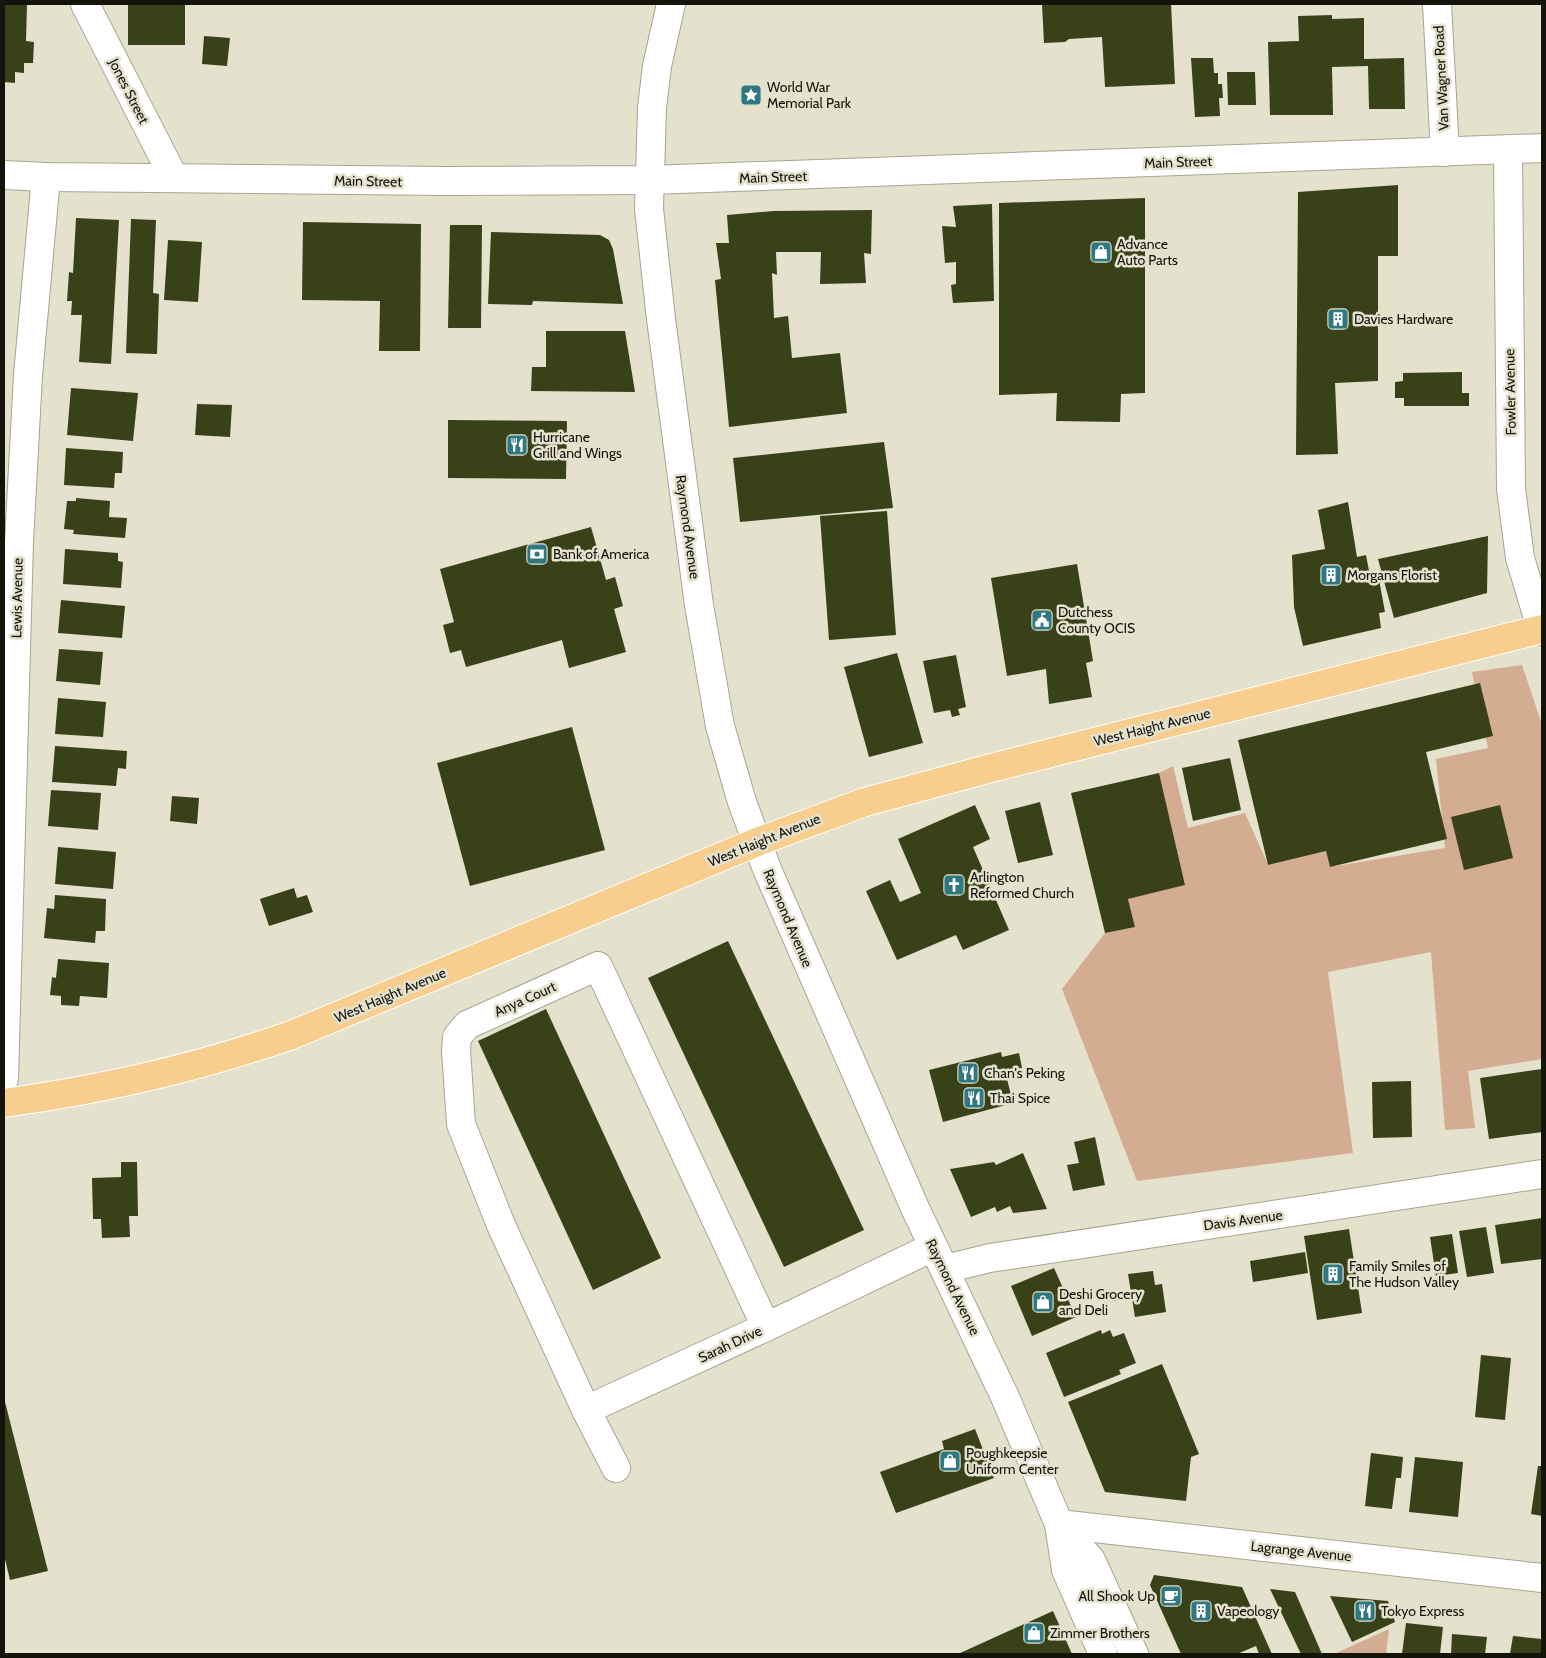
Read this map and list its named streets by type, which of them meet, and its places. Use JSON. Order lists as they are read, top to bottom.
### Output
{
  "streets": {
    "highway": ["West Haight Avenue"],
    "street": [
      "Van Wagner Road",
      "Jones Street",
      "Main Street",
      "Fowler Avenue",
      "Raymond Avenue",
      "Lewis Avenue",
      "Anya Court",
      "Davis Avenue",
      "Sarah Drive",
      "Lagrange Avenue"
    ]
  },
  "crossings": [
    ["Van Wagner Road", "Main Street"],
    ["Jones Street", "Main Street"],
    ["Main Street", "Fowler Avenue"],
    ["Main Street", "Raymond Avenue"],
    ["Main Street", "Lewis Avenue"],
    ["Fowler Avenue", "West Haight Avenue"],
    ["Raymond Avenue", "West Haight Avenue"],
    ["Raymond Avenue", "Davis Avenue"],
    ["Raymond Avenue", "Sarah Drive"],
    ["Raymond Avenue", "Lagrange Avenue"],
    ["Anya Court", "Sarah Drive"],
    ["Davis Avenue", "Sarah Drive"]
  ],
  "places": {
    "place": ["World War Memorial Park"],
    "shop": [
      "Advance Auto Parts",
      "Deshi Grocery and Deli",
      "Poughkeepsie Uniform Center",
      "Zimmer Brothers"
    ],
    "building": [
      "Davies Hardware",
      "Morgans Florist",
      "Family Smiles of The Hudson Valley",
      "Vapeology"
    ],
    "restaurant": [
      "Hurricane Grill and Wings",
      "Chan's Peking",
      "Thai Spice",
      "Tokyo Express"
    ],
    "bank": ["Bank of America"],
    "public building": ["Dutchess County OCIS"],
    "church": ["Arlington Reformed Church"],
    "cafe": ["All Shook Up"]
  }
}
